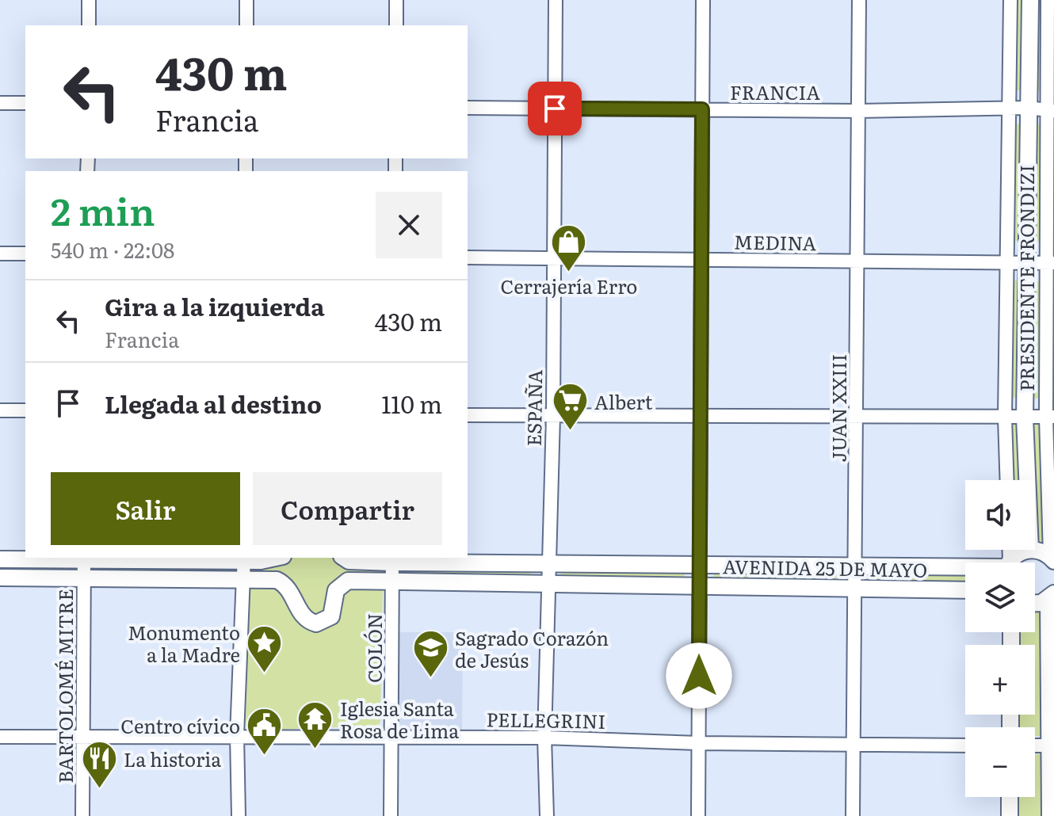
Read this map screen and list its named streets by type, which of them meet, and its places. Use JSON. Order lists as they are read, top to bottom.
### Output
{
  "streets": {
    "main road": ["PRESIDENTE FRONDIZI", "AVENIDA 25 DE MAYO"],
    "street": [
      "FRANCIA",
      "MEDINA",
      "ESPAÑA",
      "JUAN XXIII",
      "COLÓN",
      "BARTOLOMÉ MITRE",
      "PELLEGRINI"
    ]
  },
  "crossings": [
    ["FRANCIA", "PRESIDENTE FRONDIZI"],
    ["FRANCIA", "ESPAÑA"],
    ["FRANCIA", "JUAN XXIII"],
    ["MEDINA", "PRESIDENTE FRONDIZI"],
    ["MEDINA", "ESPAÑA"],
    ["MEDINA", "JUAN XXIII"],
    ["ESPAÑA", "AVENIDA 25 DE MAYO"],
    ["ESPAÑA", "PELLEGRINI"],
    ["JUAN XXIII", "AVENIDA 25 DE MAYO"],
    ["JUAN XXIII", "PELLEGRINI"],
    ["AVENIDA 25 DE MAYO", "COLÓN"],
    ["AVENIDA 25 DE MAYO", "BARTOLOMÉ MITRE"],
    ["COLÓN", "PELLEGRINI"],
    ["BARTOLOMÉ MITRE", "PELLEGRINI"]
  ],
  "places": {
    "shop": ["Cerrajería Erro"],
    "supermarket": ["Albert"],
    "place": ["Monumento a la Madre"],
    "school or university": ["Sagrado Corazón de Jesús"],
    "temple": ["Iglesia Santa Rosa de Lima"],
    "public building": ["Centro cívico"],
    "restaurant": ["La historia"]
  },
  "page": {
    "turn": ["430 m", "Francia"],
    "heading": ["2 min", "540 m · 22:08"],
    "list": [
      {
        "name": "Gira a la izquierda",
        "note": "Francia",
        "value": "430 m"
      },
      {
        "name": "Llegada al destino",
        "value": "110 m"
      }
    ],
    "buttons": ["Salir", "Compartir"],
    "map_buttons": ["+", "−"]
  }
}
